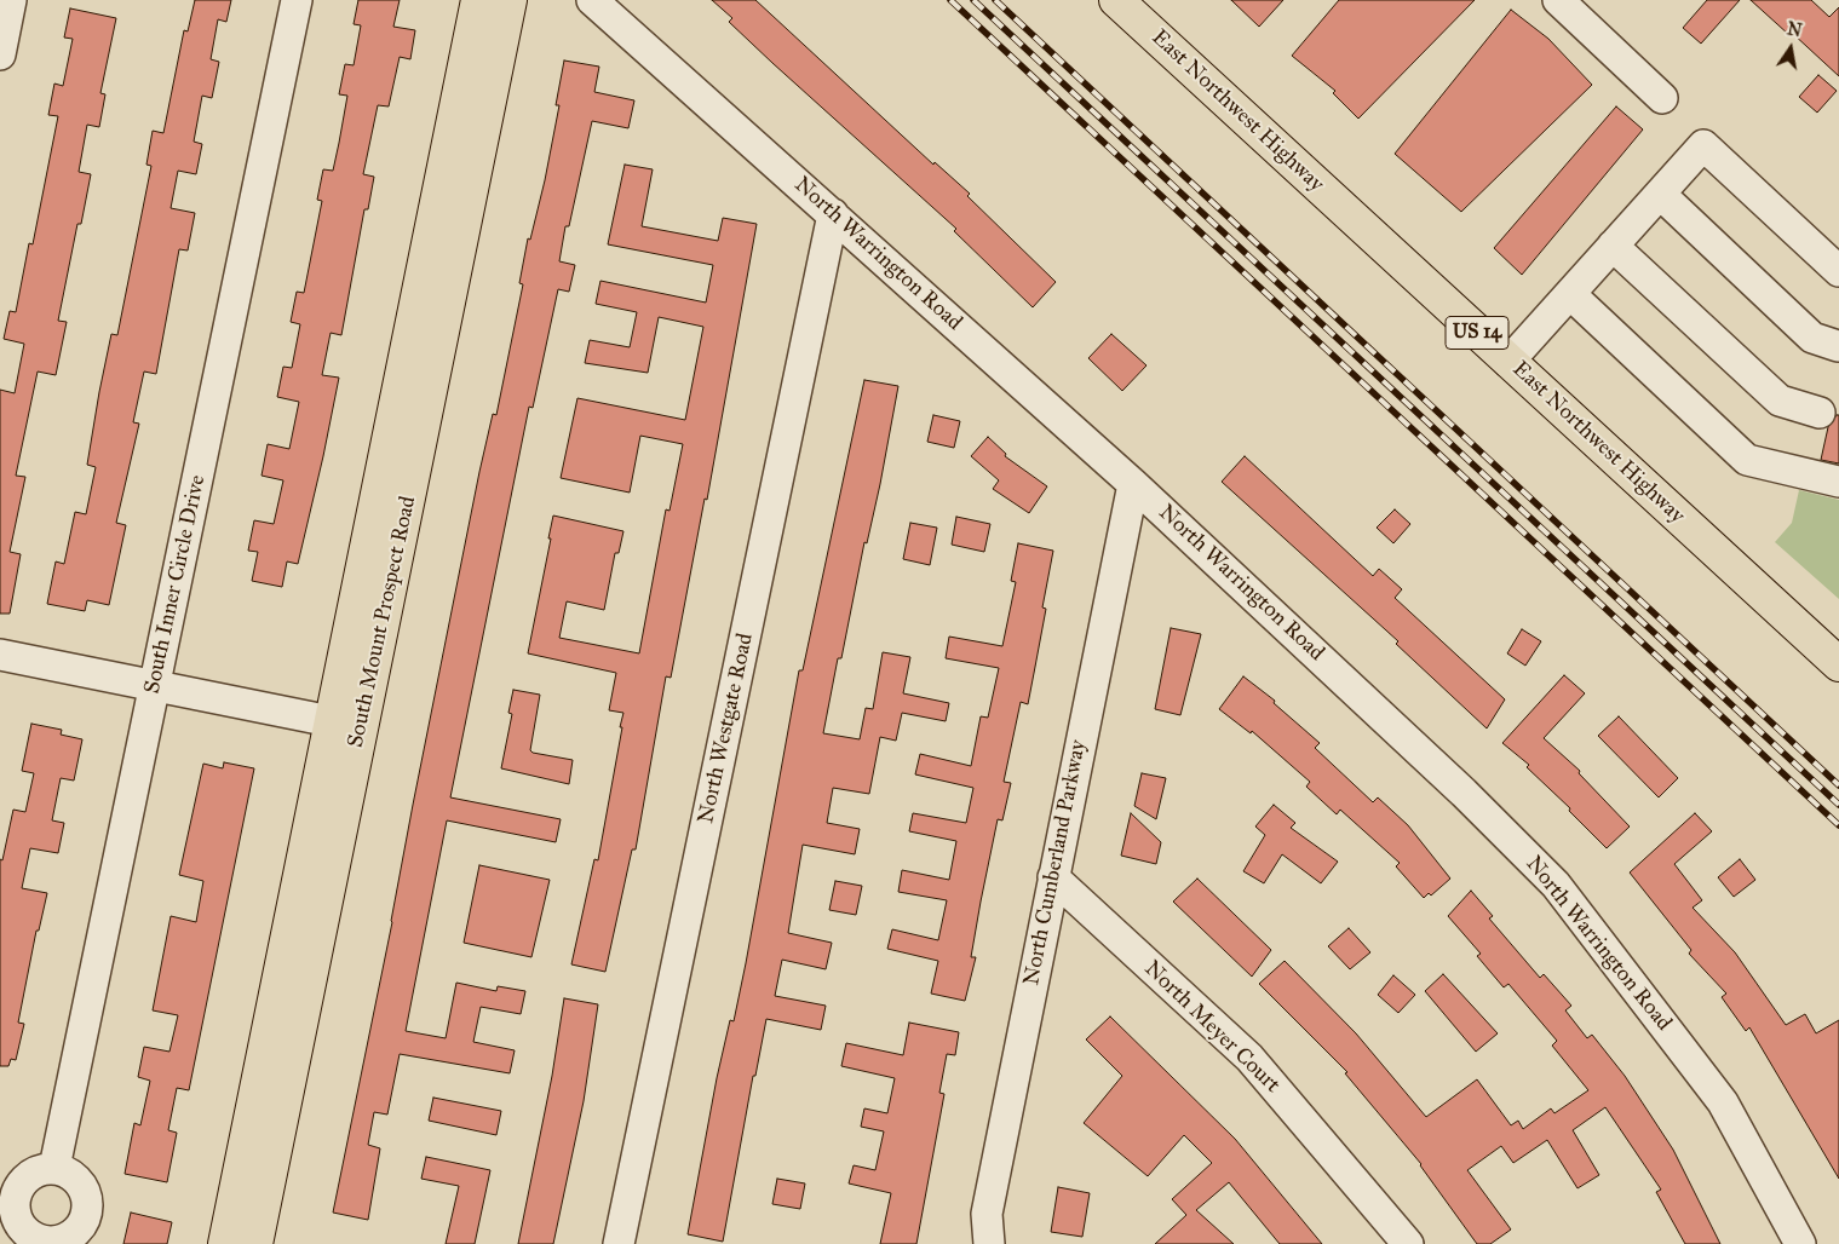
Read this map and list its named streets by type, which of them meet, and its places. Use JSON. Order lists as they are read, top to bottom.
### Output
{
  "streets": {
    "main road": ["East Northwest Highway", "US 14", "South Mount Prospect Road"],
    "street": [
      "North Warrington Road",
      "South Inner Circle Drive",
      "North Westgate Road",
      "North Cumberland Parkway",
      "North Meyer Court"
    ]
  },
  "crossings": [
    ["North Warrington Road", "North Westgate Road"],
    ["North Warrington Road", "North Cumberland Parkway"],
    ["North Cumberland Parkway", "North Meyer Court"]
  ],
  "north": "top"
}
